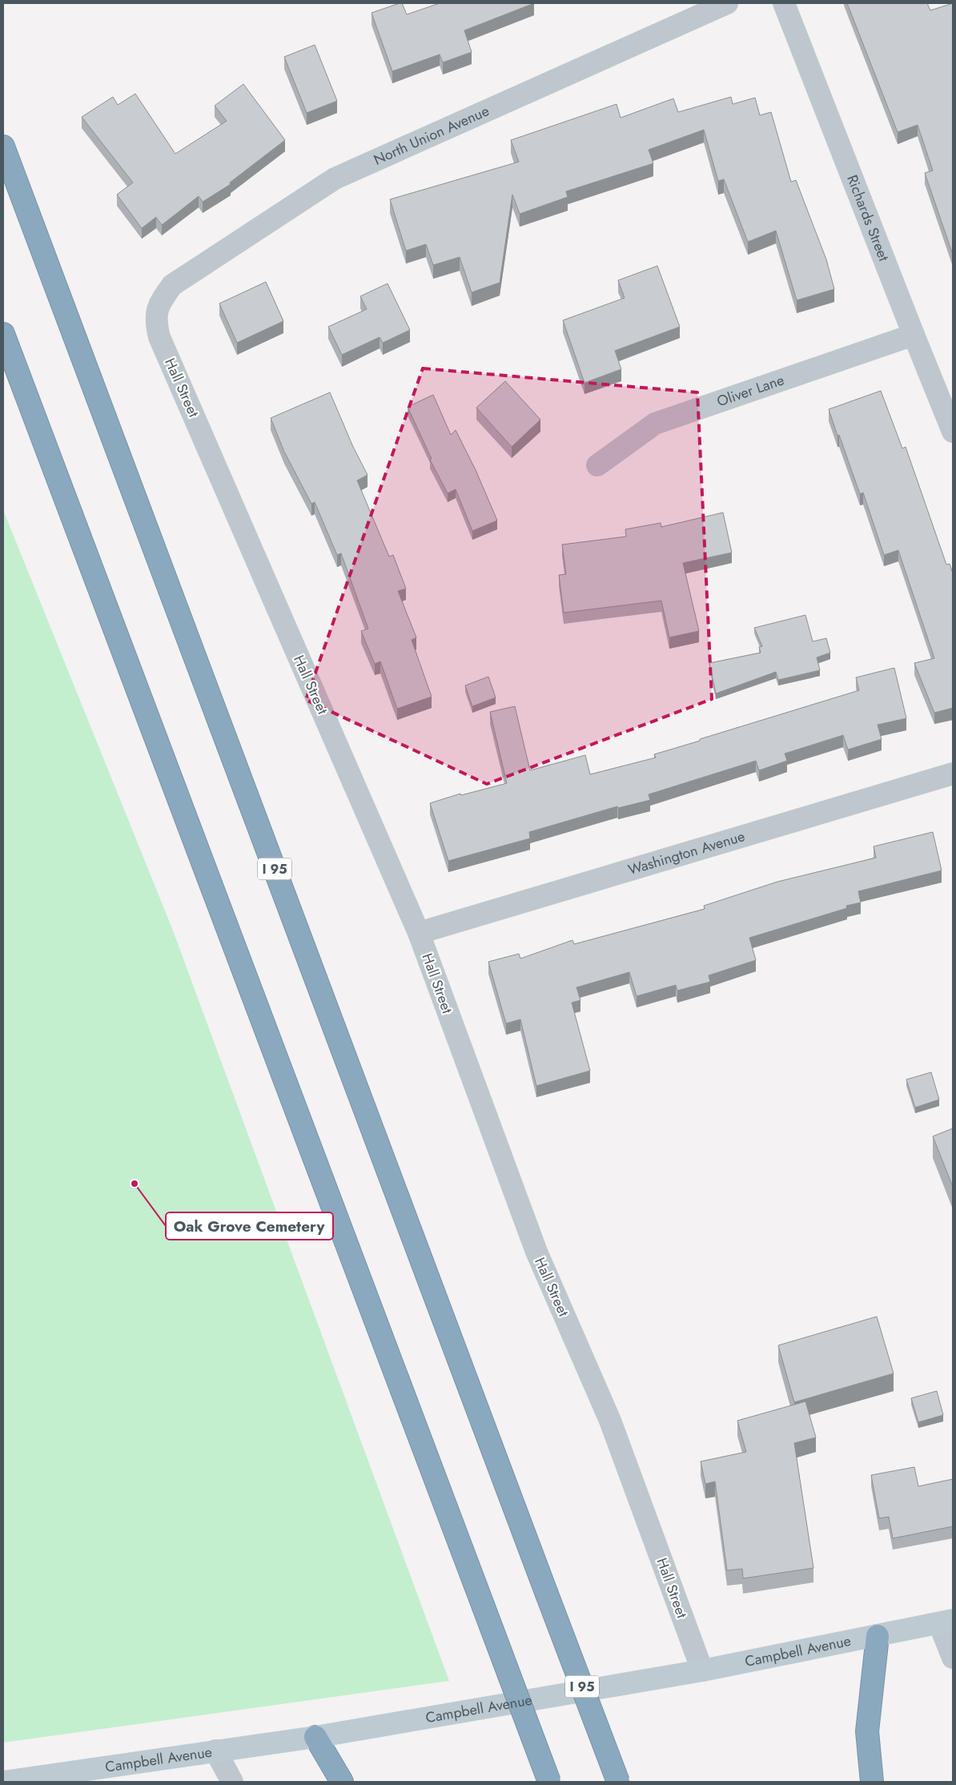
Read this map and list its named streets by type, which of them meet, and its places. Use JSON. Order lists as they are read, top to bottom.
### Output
{
  "streets": {
    "highway": ["I 95"],
    "main road": ["Campbell Avenue"],
    "street": [
      "North Union Avenue",
      "Richards Street",
      "Hall Street",
      "Oliver Lane",
      "Washington Avenue"
    ]
  },
  "crossings": [
    ["North Union Avenue", "Hall Street"],
    ["Richards Street", "Oliver Lane"],
    ["Hall Street", "Washington Avenue"],
    ["Hall Street", "Campbell Avenue"]
  ],
  "places": ["Oak Grove Cemetery"]
}
